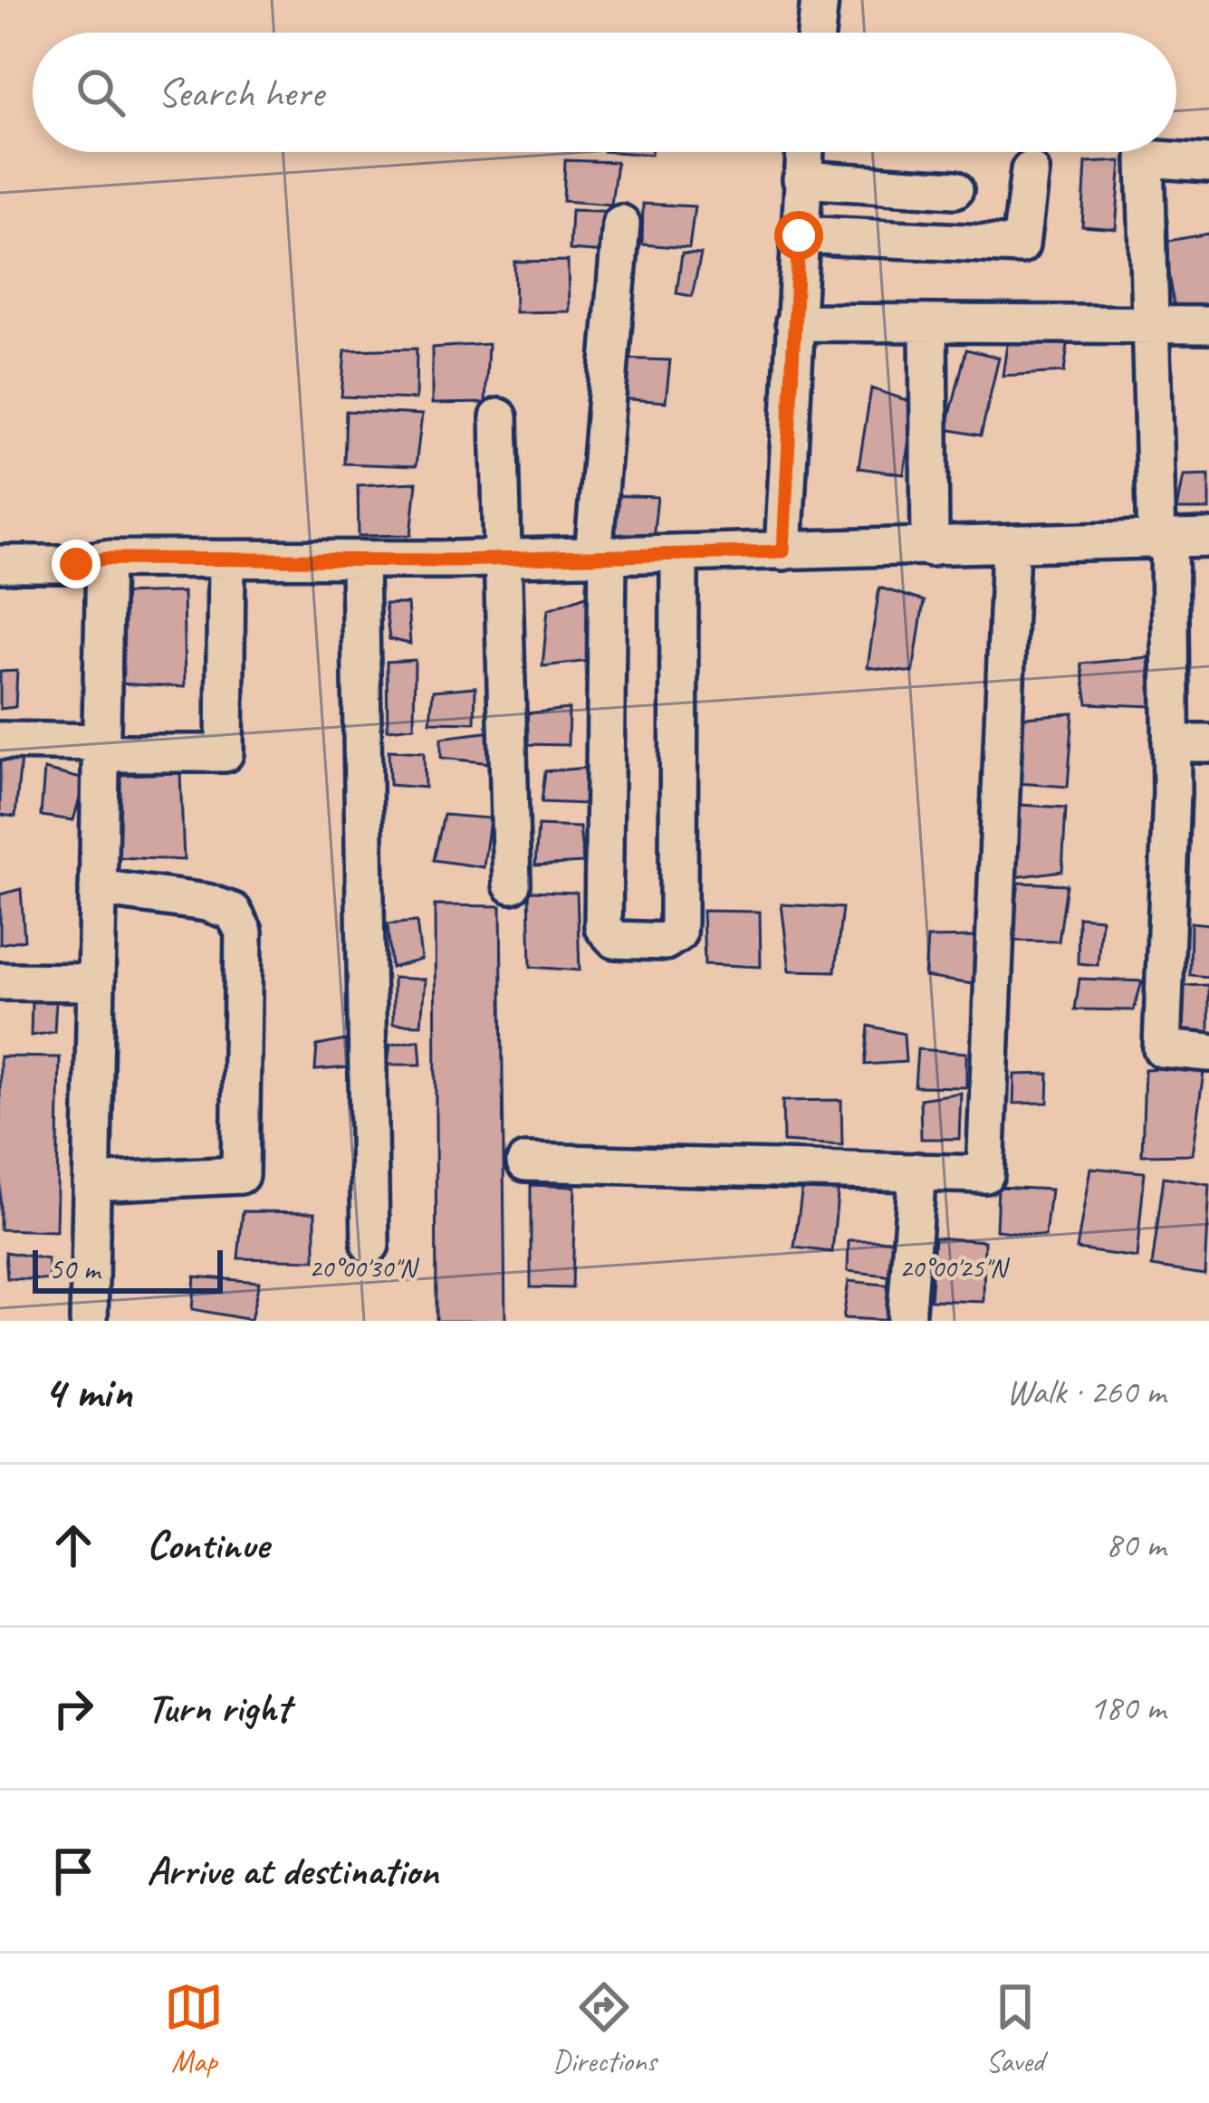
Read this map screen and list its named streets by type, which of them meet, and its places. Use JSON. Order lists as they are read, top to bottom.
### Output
{
  "scale_bar": "50 m",
  "page": {
    "search": "Search here",
    "scale": "50 m",
    "heading": ["4 min", "Walk · 260 m"],
    "list": [
      ["Continue", "80 m"],
      ["Turn right", "180 m"],
      "Arrive at destination"
    ],
    "nav": ["Map", "Directions", "Saved"]
  },
  "coordinates": ["20°00'30\"N", "20°00'25\"N"]
}
